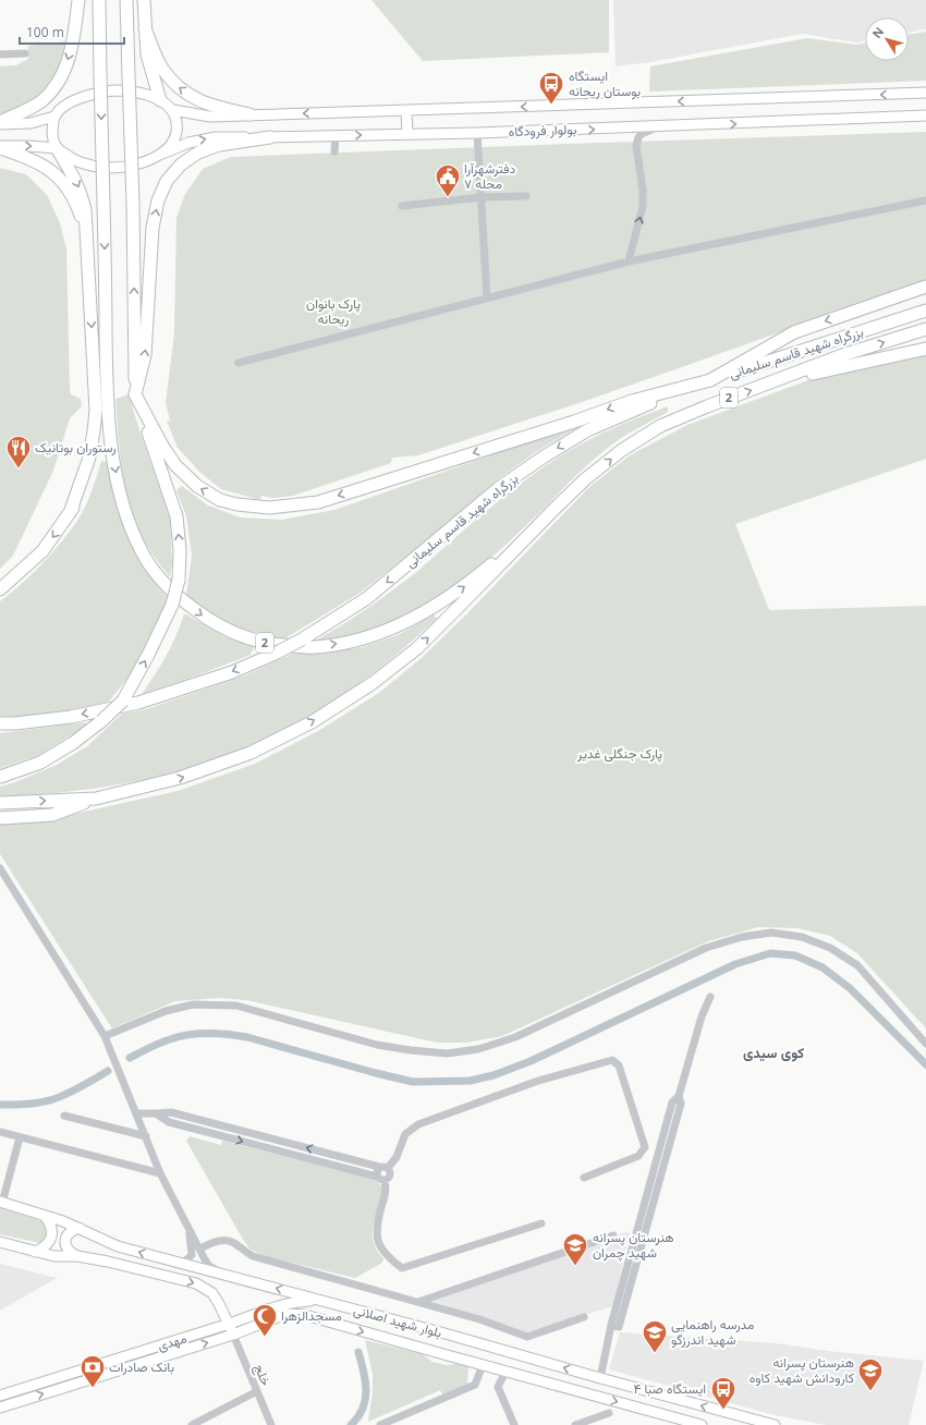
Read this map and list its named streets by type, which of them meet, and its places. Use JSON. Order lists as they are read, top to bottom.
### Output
{
  "streets": {
    "highway": ["بزرگراه شهید قاسم سلیمانی", "2"],
    "main road": ["بولوار فرودگاه", "بلوار شهید اصلانی", "مهدی"],
    "street": ["خلج"]
  },
  "crossings": [
    ["بزرگراه شهید قاسم سلیمانی", "2"],
    ["بلوار شهید اصلانی", "مهدی"],
    ["مهدی", "خلج"]
  ],
  "districts": ["کوی سیدی"],
  "parks": ["پارک بانوان ریحانه", "پارک جنگلی غدیر"],
  "places": {
    "bus stop": ["ایستگاه بوستان ریحانه", "ایستگاه صبا ۴"],
    "public building": ["دفترشهرآرا محله ۷"],
    "restaurant": ["رستوران بوتانیک"],
    "school or university": ["هنرستان پسرانه شهید چمران", "مدرسه راهنمایی شهید اندرزگو", "هنرستان پسرانه کارودانش شهید کاوه"],
    "mosque": ["مسجدالزهرا"],
    "bank": ["بانک صادرات"]
  },
  "scale_bar": "100 m",
  "north": "top left"
}
